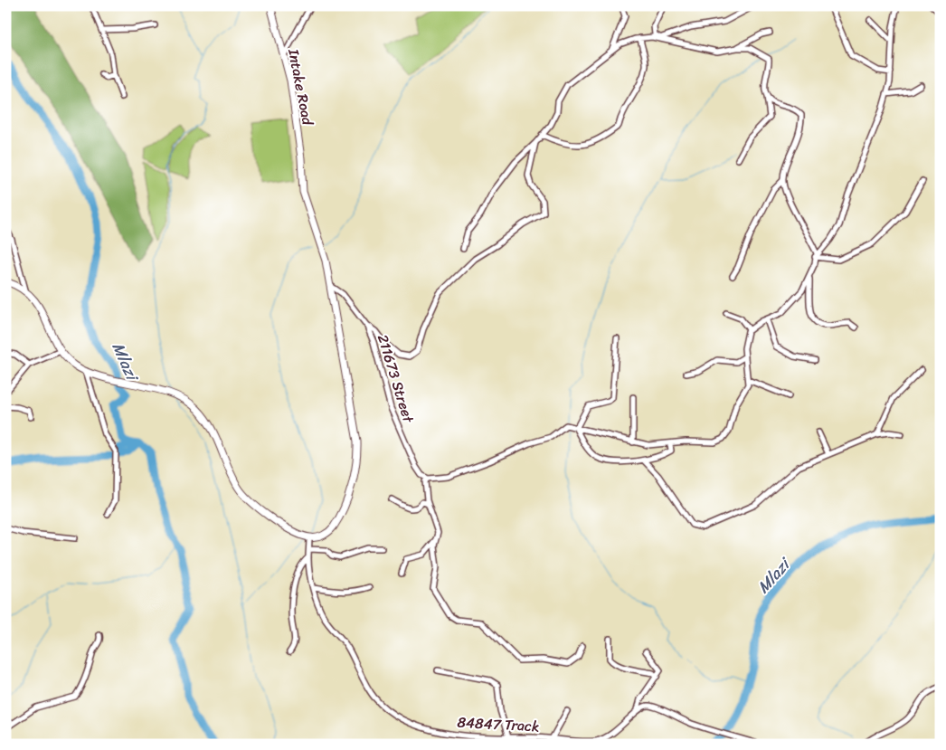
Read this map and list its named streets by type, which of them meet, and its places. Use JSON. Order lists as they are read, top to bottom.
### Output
{
  "streets": {
    "street": ["Intake Road", "211673 Street", "84847 Track"]
  },
  "crossings": [
    ["Intake Road", "84847 Track"]
  ],
  "water": ["Mlazi"]
}
